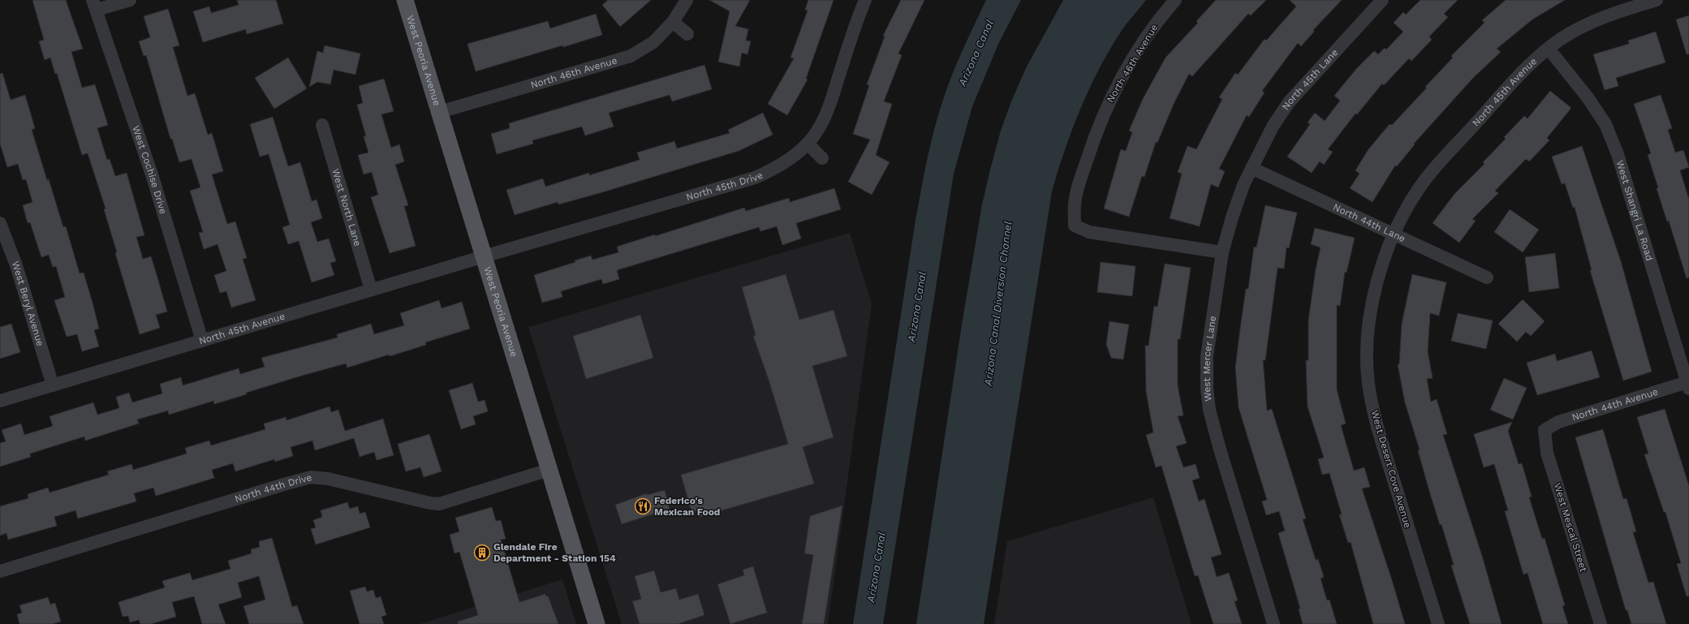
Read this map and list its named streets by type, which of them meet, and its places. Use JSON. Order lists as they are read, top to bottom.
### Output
{
  "streets": {
    "main road": ["West Peoria Avenue"],
    "street": [
      "North 46th Avenue",
      "North 45th Lane",
      "North 45th Avenue",
      "West Cochise Drive",
      "North 45th Drive",
      "West North Lane",
      "West Shangri La Road",
      "North 44th Lane",
      "West Beryl Avenue",
      "West Mercer Lane",
      "North 44th Avenue",
      "West Desert Cove Avenue",
      "North 44th Drive",
      "West Mescal Street"
    ]
  },
  "crossings": [
    ["West Peoria Avenue", "North 46th Avenue"],
    ["West Peoria Avenue", "North 45th Avenue"],
    ["West Peoria Avenue", "North 45th Drive"],
    ["West Peoria Avenue", "North 44th Drive"],
    ["North 46th Avenue", "West Mercer Lane"],
    ["North 45th Lane", "North 44th Lane"],
    ["North 45th Lane", "West Mercer Lane"],
    ["North 45th Avenue", "West Cochise Drive"],
    ["North 45th Avenue", "North 45th Drive"],
    ["North 45th Avenue", "West North Lane"],
    ["North 45th Avenue", "West Shangri La Road"],
    ["North 45th Avenue", "North 44th Lane"],
    ["North 45th Avenue", "West Beryl Avenue"],
    ["North 45th Avenue", "West Desert Cove Avenue"],
    ["West Shangri La Road", "North 44th Avenue"],
    ["North 44th Lane", "West Mercer Lane"],
    ["North 44th Lane", "West Desert Cove Avenue"],
    ["North 44th Avenue", "West Mescal Street"]
  ],
  "water": ["Arizona Canal", "Arizona Canal Diversion Channel"],
  "places": {
    "restaurant": ["Federico's Mexican Food"],
    "building": ["Glendale Fire Department - Station 154"]
  }
}
